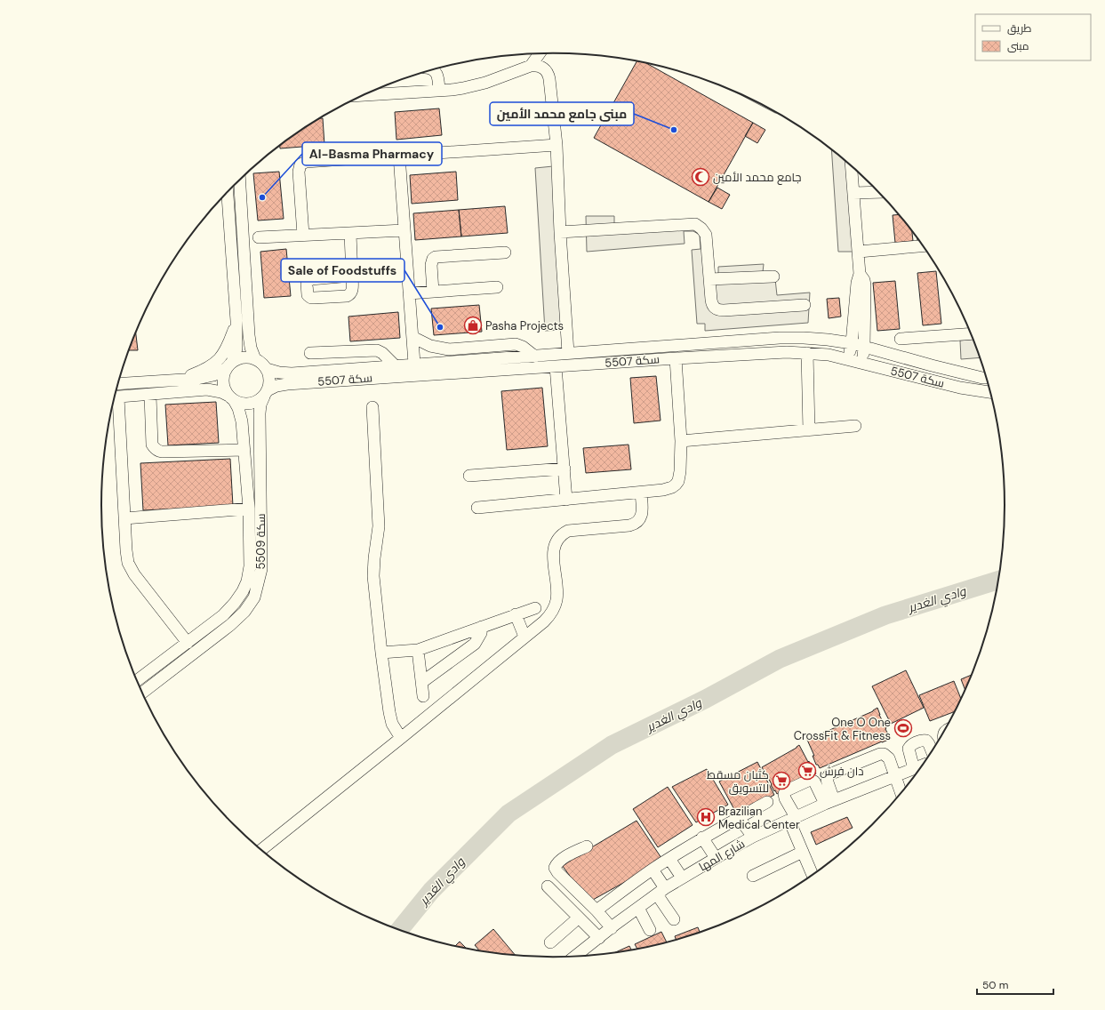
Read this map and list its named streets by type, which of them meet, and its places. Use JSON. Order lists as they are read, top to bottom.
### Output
{
  "streets": {
    "street": ["سكة 5507", "سكة 5509", "شارع المها"]
  },
  "crossings": [
    ["سكة 5507", "سكة 5509"]
  ],
  "water": ["وادي الغدير"],
  "places": {
    "other": ["مبنى جامع محمد الأمين", "Al-Basma Pharmacy", "Sale of Foodstuffs"],
    "mosque": ["جامع محمد الأمين"],
    "shop": ["Pasha Projects"],
    "sports": ["One O One CrossFit & Fitness"],
    "supermarket": ["دان فرش", "كثبان مسقط للتسويق"],
    "hospital": ["Brazilian Medical Center"]
  },
  "legend": ["طريق", "مبنى"],
  "scale_bar": "50 m"
}
